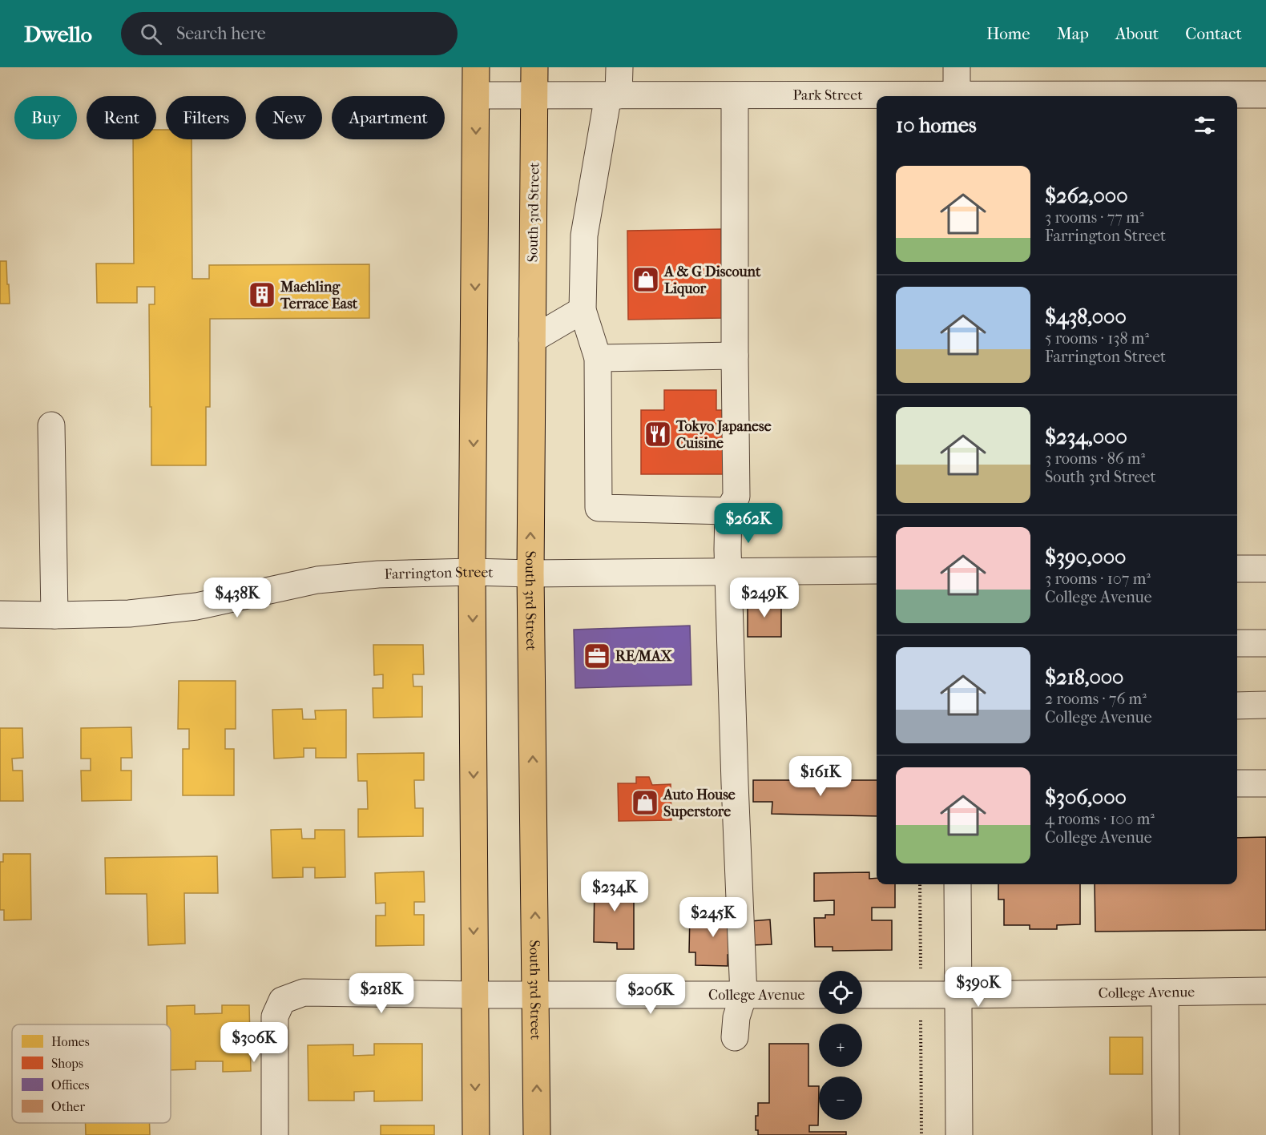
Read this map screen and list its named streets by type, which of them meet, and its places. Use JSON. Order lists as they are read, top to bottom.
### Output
{
  "streets": {
    "highway": ["South 3rd Street"],
    "street": ["Park Street", "Farrington Street", "College Avenue"]
  },
  "crossings": [
    ["Park Street", "South 3rd Street"],
    ["South 3rd Street", "Farrington Street"],
    ["South 3rd Street", "College Avenue"]
  ],
  "places": {
    "shop": ["A & G Discount Liquor", "Auto House Superstore"],
    "building": ["Maehling Terrace East"],
    "restaurant": ["Tokyo Japanese Cuisine"],
    "office": ["RE/MAX"]
  },
  "legend": [
    "Homes",
    "Shops",
    "Offices",
    "Other"
  ],
  "page": {
    "header": "Dwello",
    "search": "Search here",
    "nav": [
      "Home",
      "Map",
      "About",
      "Contact"
    ],
    "chip": [
      "Buy",
      "Rent",
      "Filters",
      "New",
      "Apartment"
    ],
    "heading": "10 homes",
    "list": [
      {
        "name": "$262,000",
        "note": "3 rooms · 77 m² · Farrington Street"
      },
      {
        "name": "$438,000",
        "note": "5 rooms · 138 m² · Farrington Street"
      },
      {
        "name": "$234,000",
        "note": "3 rooms · 86 m² · South 3rd Street"
      },
      {
        "name": "$390,000",
        "note": "3 rooms · 107 m² · College Avenue"
      },
      {
        "name": "$218,000",
        "note": "2 rooms · 76 m² · College Avenue"
      },
      {
        "name": "$306,000",
        "note": "4 rooms · 100 m² · College Avenue"
      }
    ],
    "price": [
      "$262K",
      "$438K",
      "$249K",
      "$161K",
      "$234K",
      "$245K",
      "$390K",
      "$218K",
      "$206K",
      "$306K"
    ],
    "map_buttons": ["+", "−"]
  }
}
